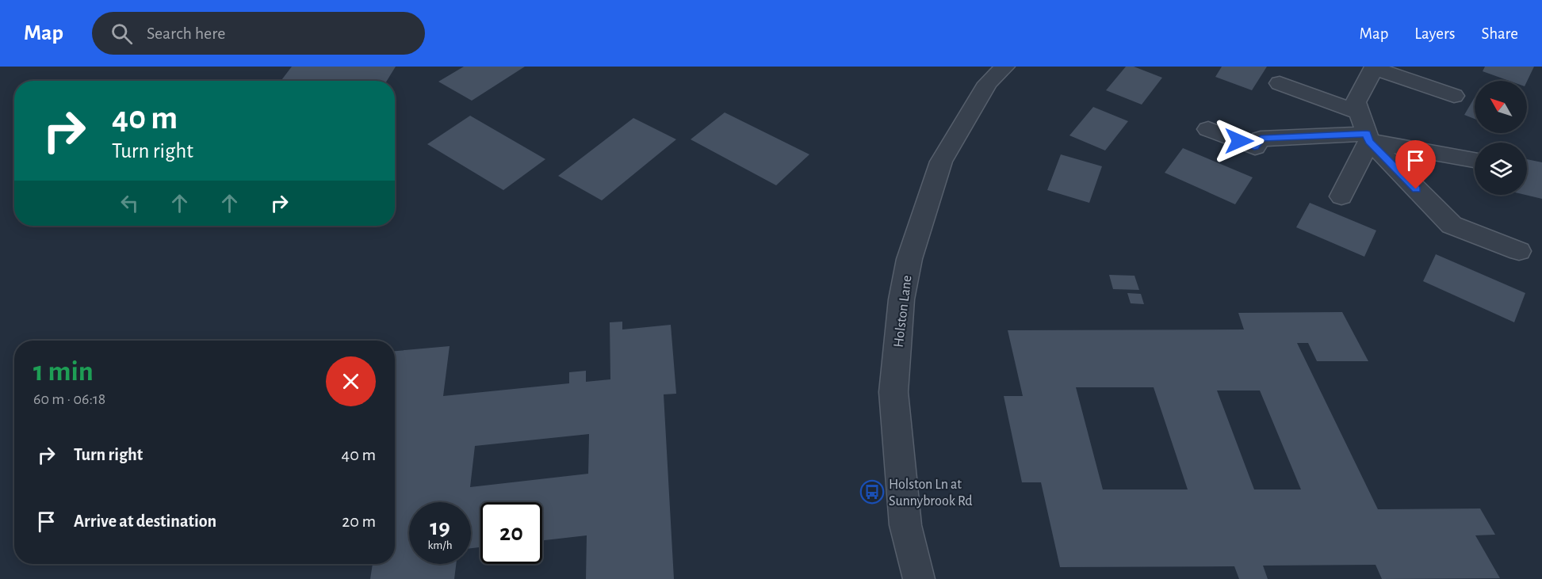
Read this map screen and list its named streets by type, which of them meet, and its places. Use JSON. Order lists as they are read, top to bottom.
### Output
{
  "streets": {
    "street": ["Holston Lane"]
  },
  "places": {
    "bus stop": ["Holston Ln at Sunnybrook Rd"]
  },
  "north": "top left",
  "page": {
    "header": "Map",
    "search": "Search here",
    "nav": ["Map", "Layers", "Share"],
    "turn": ["40 m", "Turn right"],
    "heading": ["1 min", "60 m · 06:18"],
    "list": [
      {
        "name": "Turn right",
        "value": "40 m"
      },
      {
        "name": "Arrive at destination",
        "value": "20 m"
      }
    ],
    "speed": "19 km/h",
    "limit": "20"
  }
}
